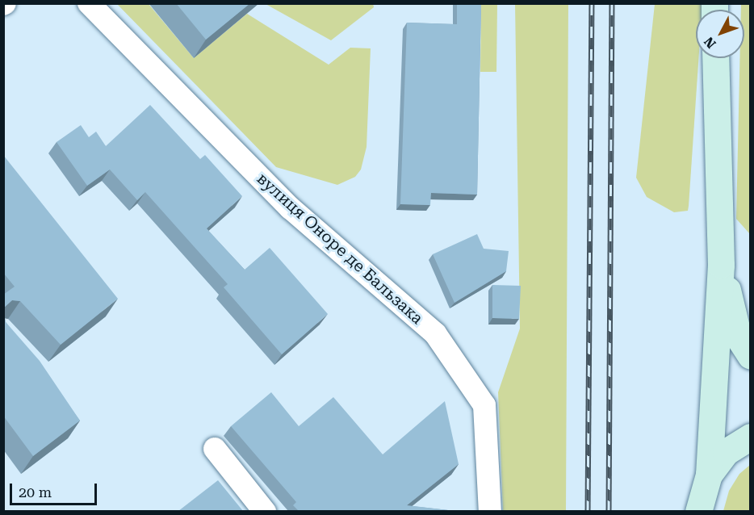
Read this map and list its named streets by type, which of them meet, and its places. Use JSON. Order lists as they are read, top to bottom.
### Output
{
  "streets": {
    "street": ["вулиця Оноре де Бальзака"]
  },
  "scale_bar": "20 m",
  "north": "bottom left"
}
